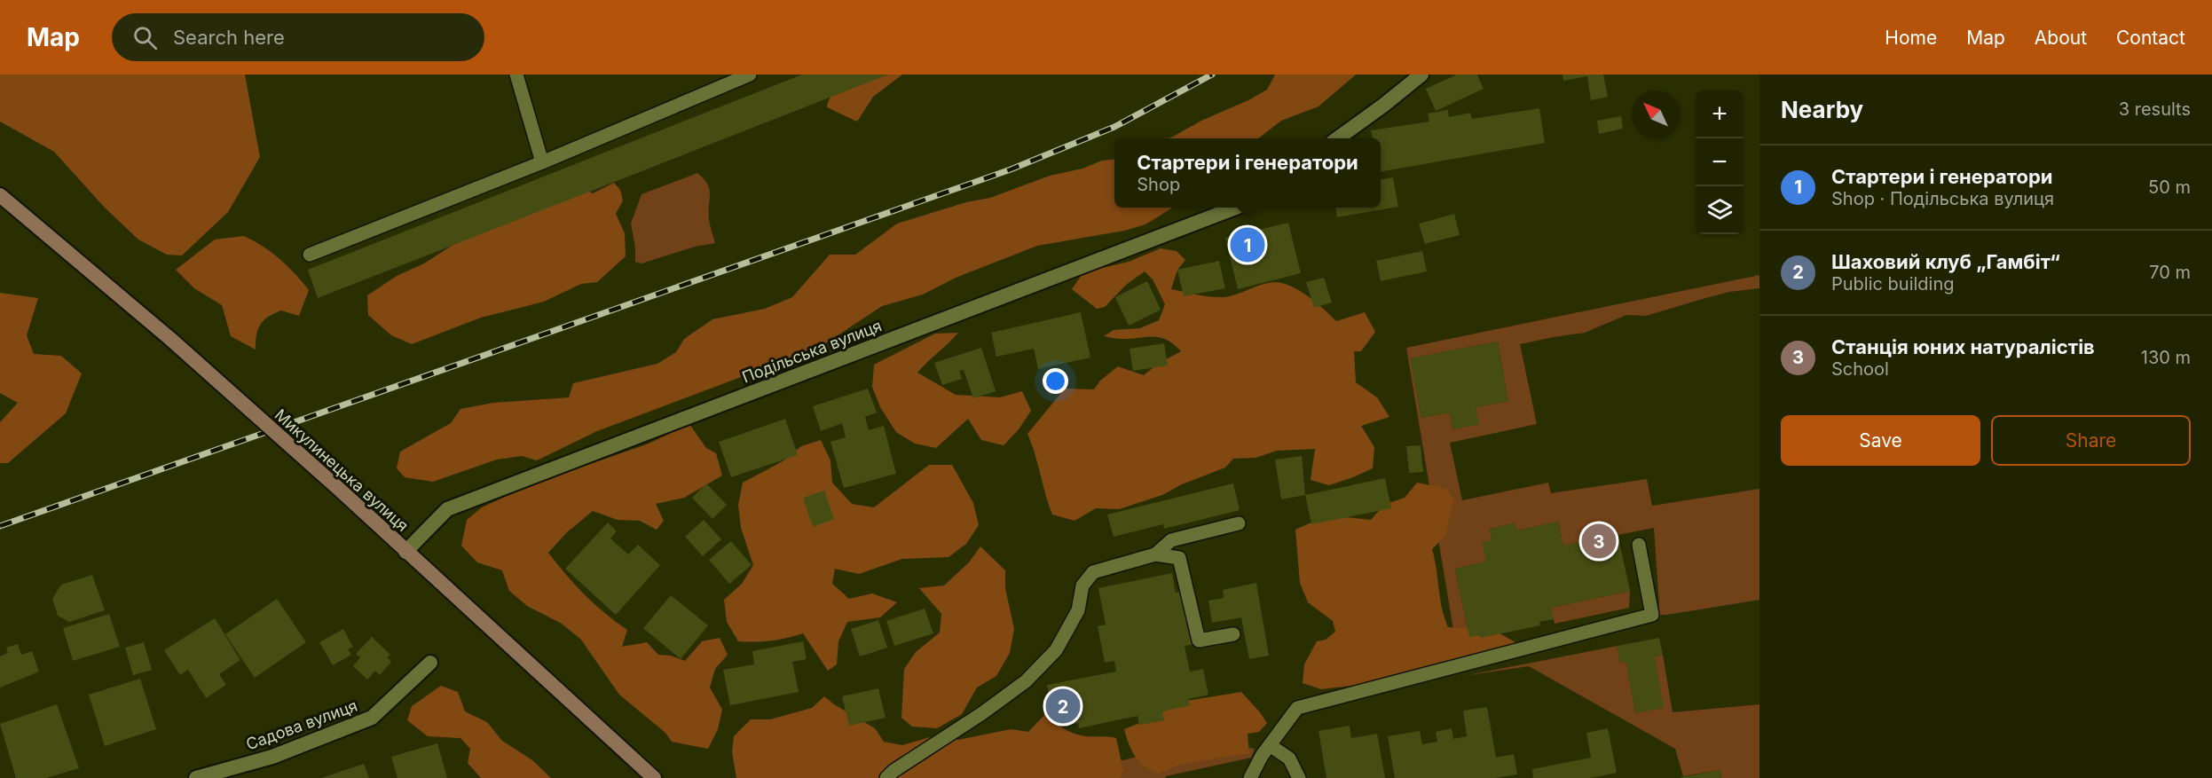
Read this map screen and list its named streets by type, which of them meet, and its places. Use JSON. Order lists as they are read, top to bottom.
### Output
{
  "streets": {
    "main road": ["Микулинецька вулиця"],
    "street": ["Подільська вулиця", "Садова вулиця"]
  },
  "crossings": [
    ["Подільська вулиця", "Микулинецька вулиця"]
  ],
  "north": "top left",
  "page": {
    "header": "Map",
    "search": "Search here",
    "nav": [
      "Home",
      "Map",
      "About",
      "Contact"
    ],
    "heading": ["Nearby", "3 results"],
    "map_buttons": ["+", "−"],
    "popup": ["Стартери і генератори", "Shop"],
    "list": [
      {
        "mark": "1",
        "name": "Стартери і генератори",
        "note": "Shop · Подільська вулиця",
        "value": "50 m"
      },
      {
        "mark": "2",
        "name": "Шаховий клуб „Гамбіт“",
        "note": "Public building",
        "value": "70 m"
      },
      {
        "mark": "3",
        "name": "Станція юних натуралістів",
        "note": "School",
        "value": "130 m"
      }
    ],
    "pins": ["1", "3", "2"],
    "buttons": ["Save", "Share"]
  }
}
